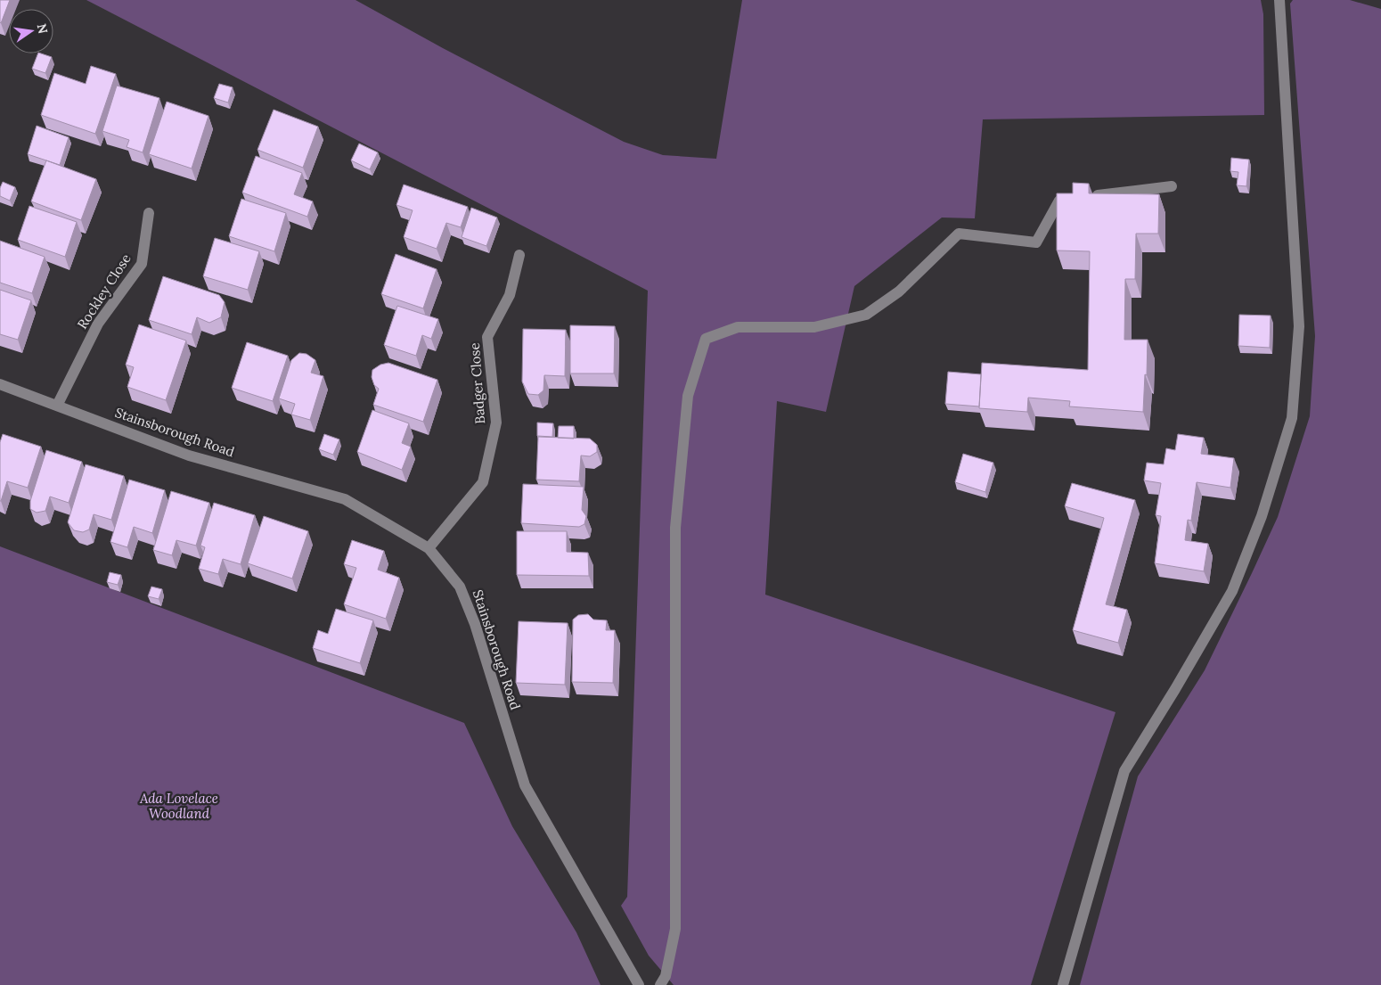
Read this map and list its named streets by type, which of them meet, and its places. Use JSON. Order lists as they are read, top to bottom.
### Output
{
  "streets": {
    "street": ["Rockley Close", "Badger Close", "Stainsborough Road"]
  },
  "crossings": [
    ["Rockley Close", "Stainsborough Road"],
    ["Badger Close", "Stainsborough Road"]
  ],
  "parks": ["Ada Lovelace Woodland"],
  "north": "right"
}
